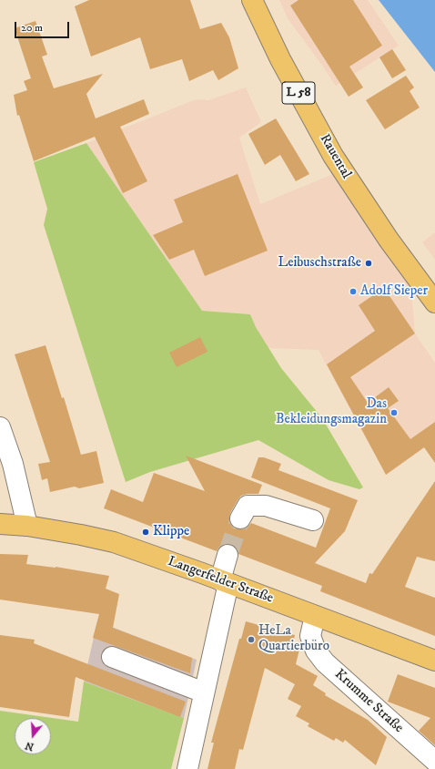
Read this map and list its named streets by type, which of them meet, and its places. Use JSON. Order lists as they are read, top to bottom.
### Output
{
  "streets": {
    "main road": ["L 58", "Rauental", "Langerfelder Straße"],
    "street": ["Krumme Straße"]
  },
  "crossings": [
    ["Langerfelder Straße", "Krumme Straße"]
  ],
  "places": [
    "Leibuschstraße",
    "Adolf Sieper",
    "Das Bekleidungsmagazin",
    "Klippe",
    "HeLa Quartierbüro"
  ],
  "scale_bar": "20 m",
  "north": "bottom"
}
